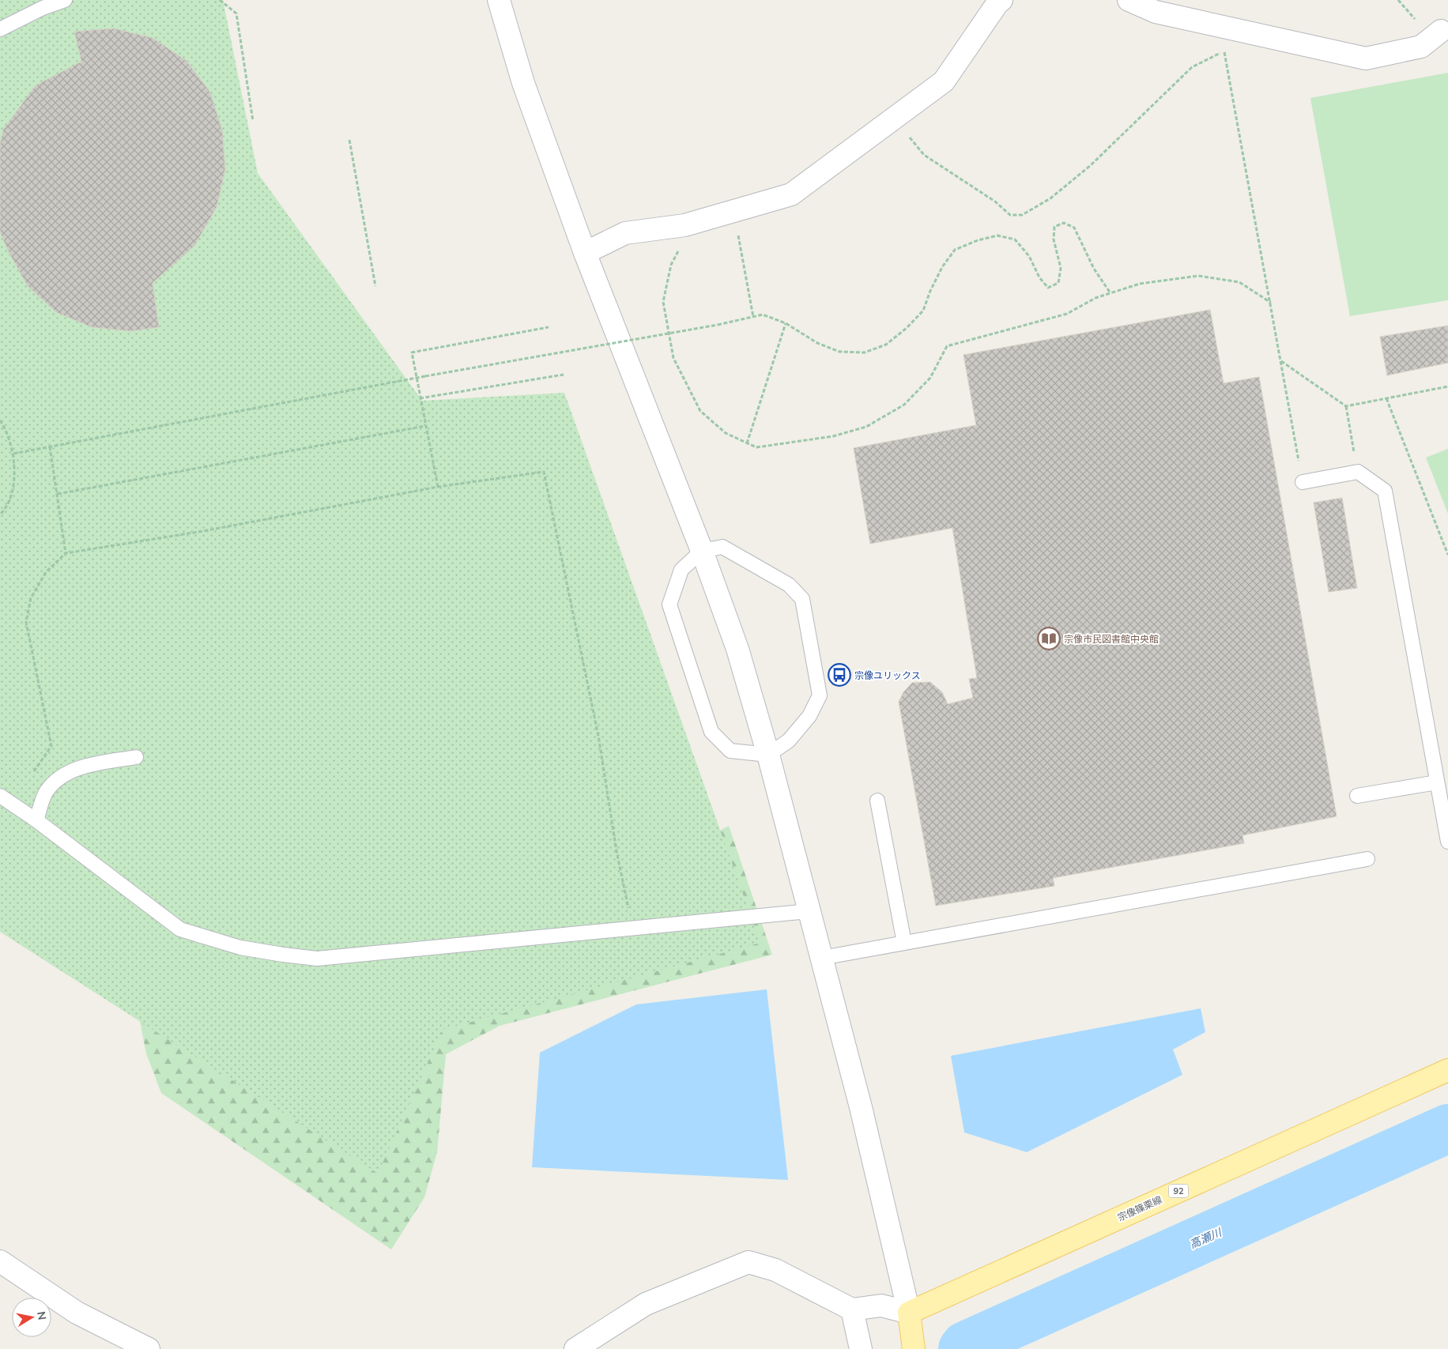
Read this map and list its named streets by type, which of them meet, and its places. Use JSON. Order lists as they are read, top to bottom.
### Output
{
  "streets": {
    "main road": ["92", "宗像篠栗線"]
  },
  "water": ["高瀬川"],
  "places": {
    "library": ["宗像市民図書館中央館"],
    "bus stop": ["宗像ユリックス"]
  },
  "north": "right"
}
